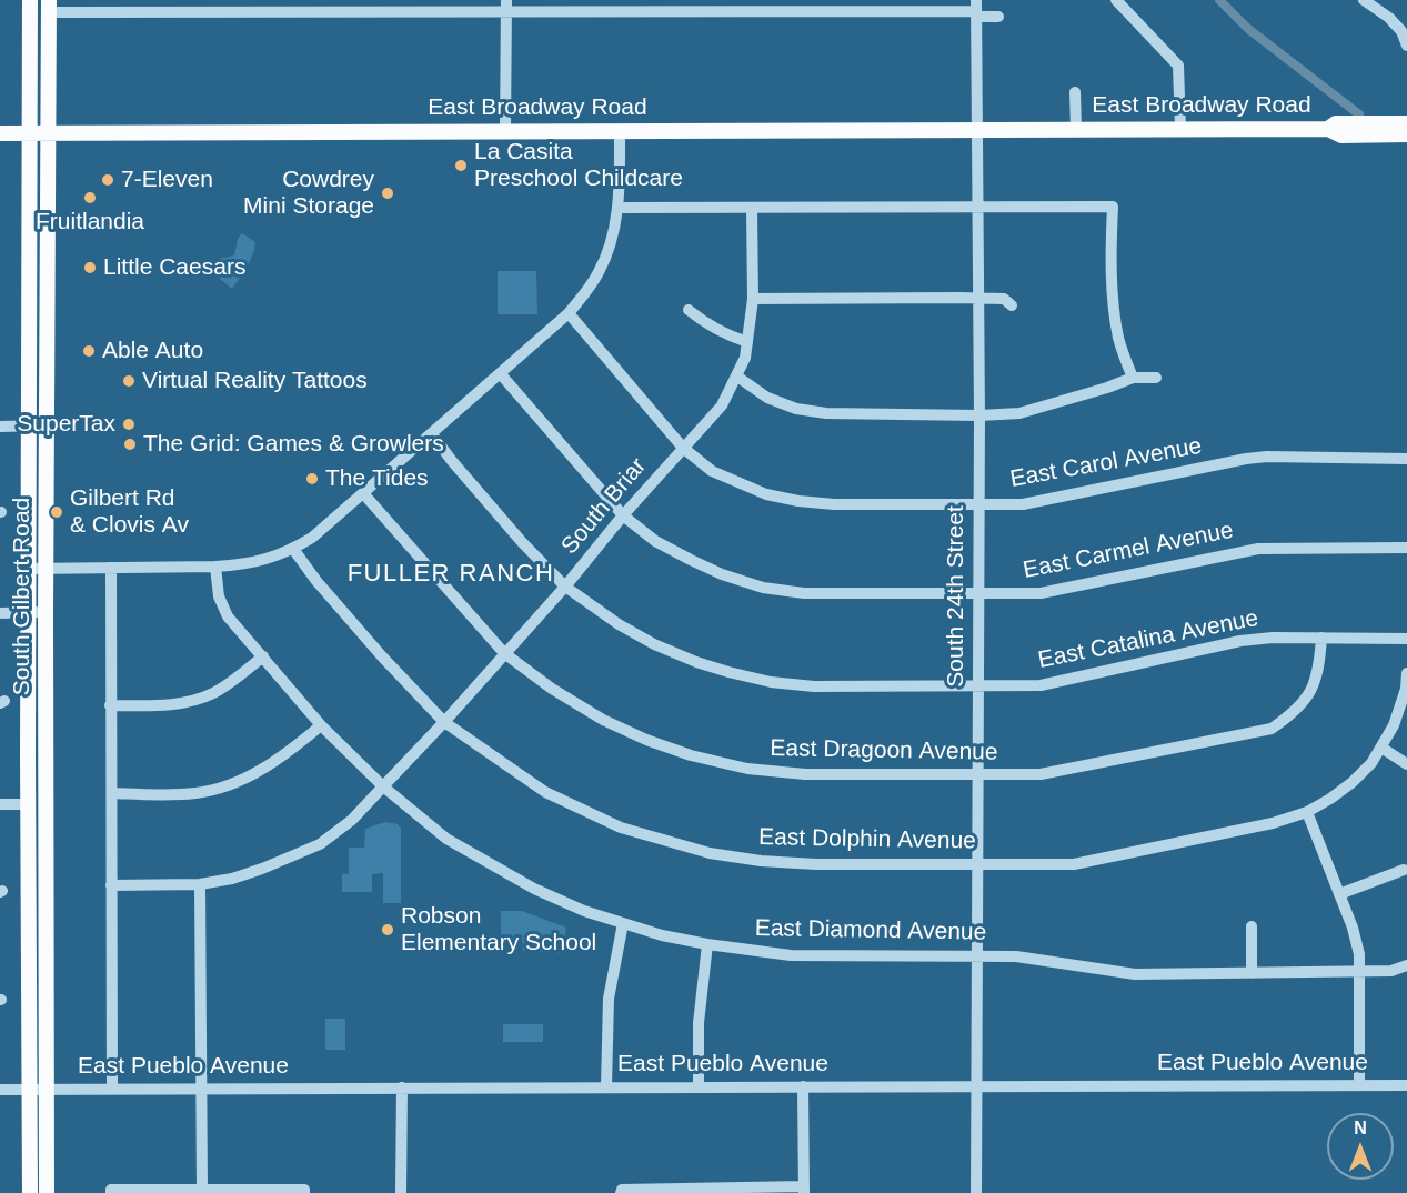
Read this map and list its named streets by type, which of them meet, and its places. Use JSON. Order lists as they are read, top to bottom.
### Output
{
  "streets": {
    "main road": ["East Broadway Road", "South Gilbert Road"],
    "street": [
      "East Carol Avenue",
      "South Briar",
      "East Carmel Avenue",
      "South 24th Street",
      "East Catalina Avenue",
      "East Dragoon Avenue",
      "East Dolphin Avenue",
      "East Diamond Avenue",
      "East Pueblo Avenue"
    ]
  },
  "crossings": [
    ["East Broadway Road", "South Gilbert Road"],
    ["East Broadway Road", "South 24th Street"],
    ["East Carol Avenue", "South Briar"],
    ["East Carol Avenue", "South 24th Street"],
    ["South Briar", "East Carmel Avenue"],
    ["South Briar", "East Catalina Avenue"],
    ["South Briar", "East Dragoon Avenue"],
    ["South Briar", "East Dolphin Avenue"],
    ["South Briar", "East Diamond Avenue"],
    ["East Carmel Avenue", "South 24th Street"],
    ["South Gilbert Road", "East Pueblo Avenue"],
    ["South 24th Street", "East Catalina Avenue"],
    ["South 24th Street", "East Dragoon Avenue"],
    ["South 24th Street", "East Dolphin Avenue"],
    ["South 24th Street", "East Diamond Avenue"],
    ["South 24th Street", "East Pueblo Avenue"],
    ["East Catalina Avenue", "East Dragoon Avenue"]
  ],
  "districts": ["FULLER RANCH"],
  "places": [
    "La Casita Preschool Childcare",
    "7-Eleven",
    "Cowdrey Mini Storage",
    "Fruitlandia",
    "Little Caesars",
    "Able Auto",
    "Virtual Reality Tattoos",
    "SuperTax",
    "The Grid: Games & Growlers",
    "The Tides",
    "Gilbert Rd & Clovis Av",
    "Robson Elementary School"
  ],
  "north": "top"
}
